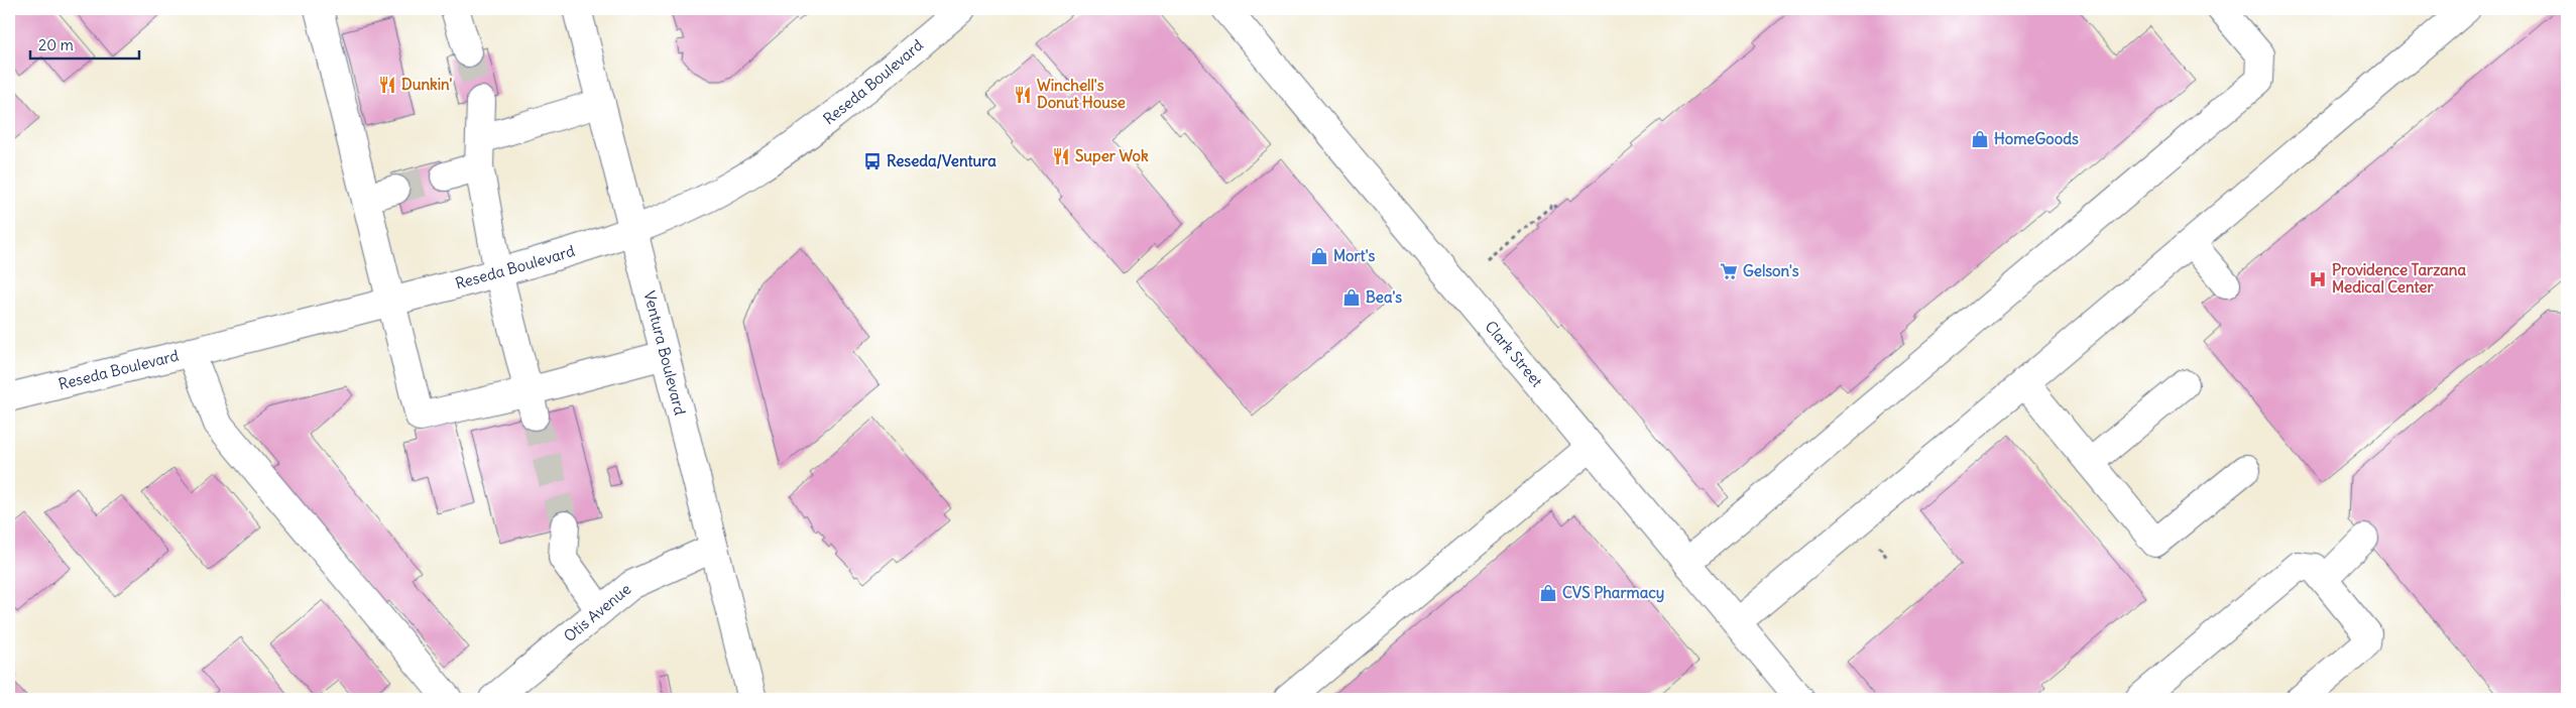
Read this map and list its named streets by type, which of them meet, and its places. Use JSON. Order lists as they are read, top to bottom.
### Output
{
  "streets": {
    "main road": [
      "Reseda Boulevard",
      "Ventura Boulevard",
      "Clark Street",
      "Otis Avenue"
    ]
  },
  "crossings": [
    ["Reseda Boulevard", "Ventura Boulevard"],
    ["Ventura Boulevard", "Otis Avenue"]
  ],
  "places": {
    "restaurant": ["Dunkin'", "Winchell's Donut House", "Super Wok"],
    "shop": [
      "HomeGoods",
      "Mort's",
      "Bea's",
      "CVS Pharmacy"
    ],
    "bus stop": ["Reseda/Ventura"],
    "supermarket": ["Gelson's"],
    "hospital": ["Providence Tarzana Medical Center"]
  },
  "scale_bar": "20 m"
}
